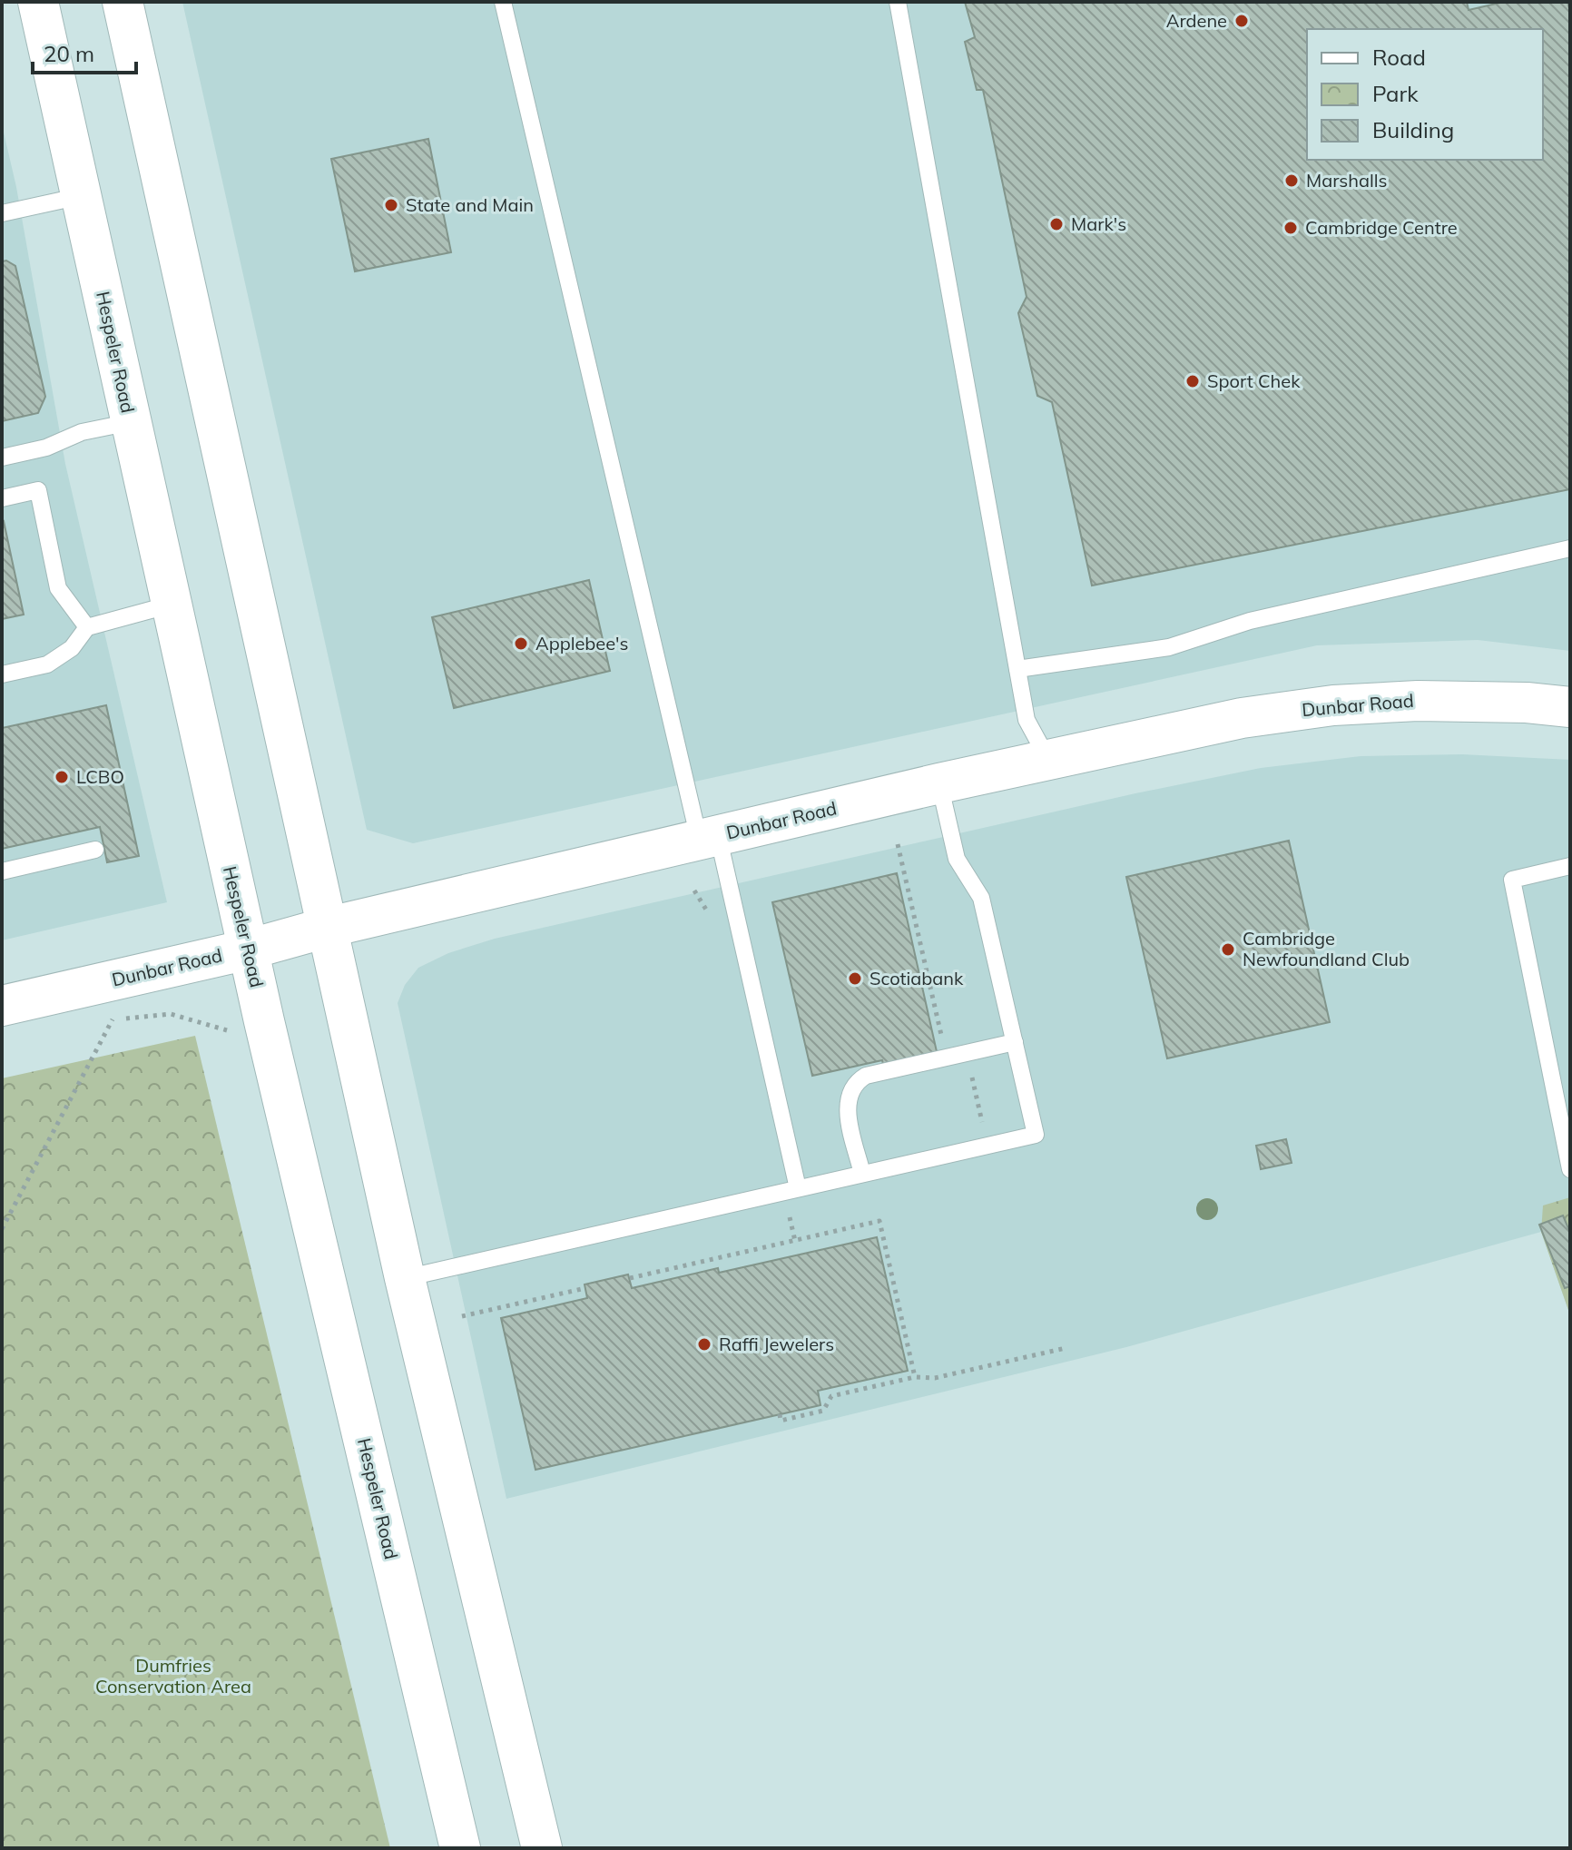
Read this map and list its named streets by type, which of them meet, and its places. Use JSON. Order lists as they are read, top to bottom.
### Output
{
  "streets": {
    "main road": ["Hespeler Road", "Dunbar Road"]
  },
  "crossings": [
    ["Hespeler Road", "Dunbar Road"]
  ],
  "parks": ["Dumfries Conservation Area"],
  "places": [
    "Ardene",
    "Marshalls",
    "State and Main",
    "Mark's",
    "Cambridge Centre",
    "Sport Chek",
    "Applebee's",
    "LCBO",
    "Cambridge Newfoundland Club",
    "Scotiabank",
    "Raffi Jewelers"
  ],
  "legend": ["Road", "Park", "Building"],
  "scale_bar": "20 m"
}
